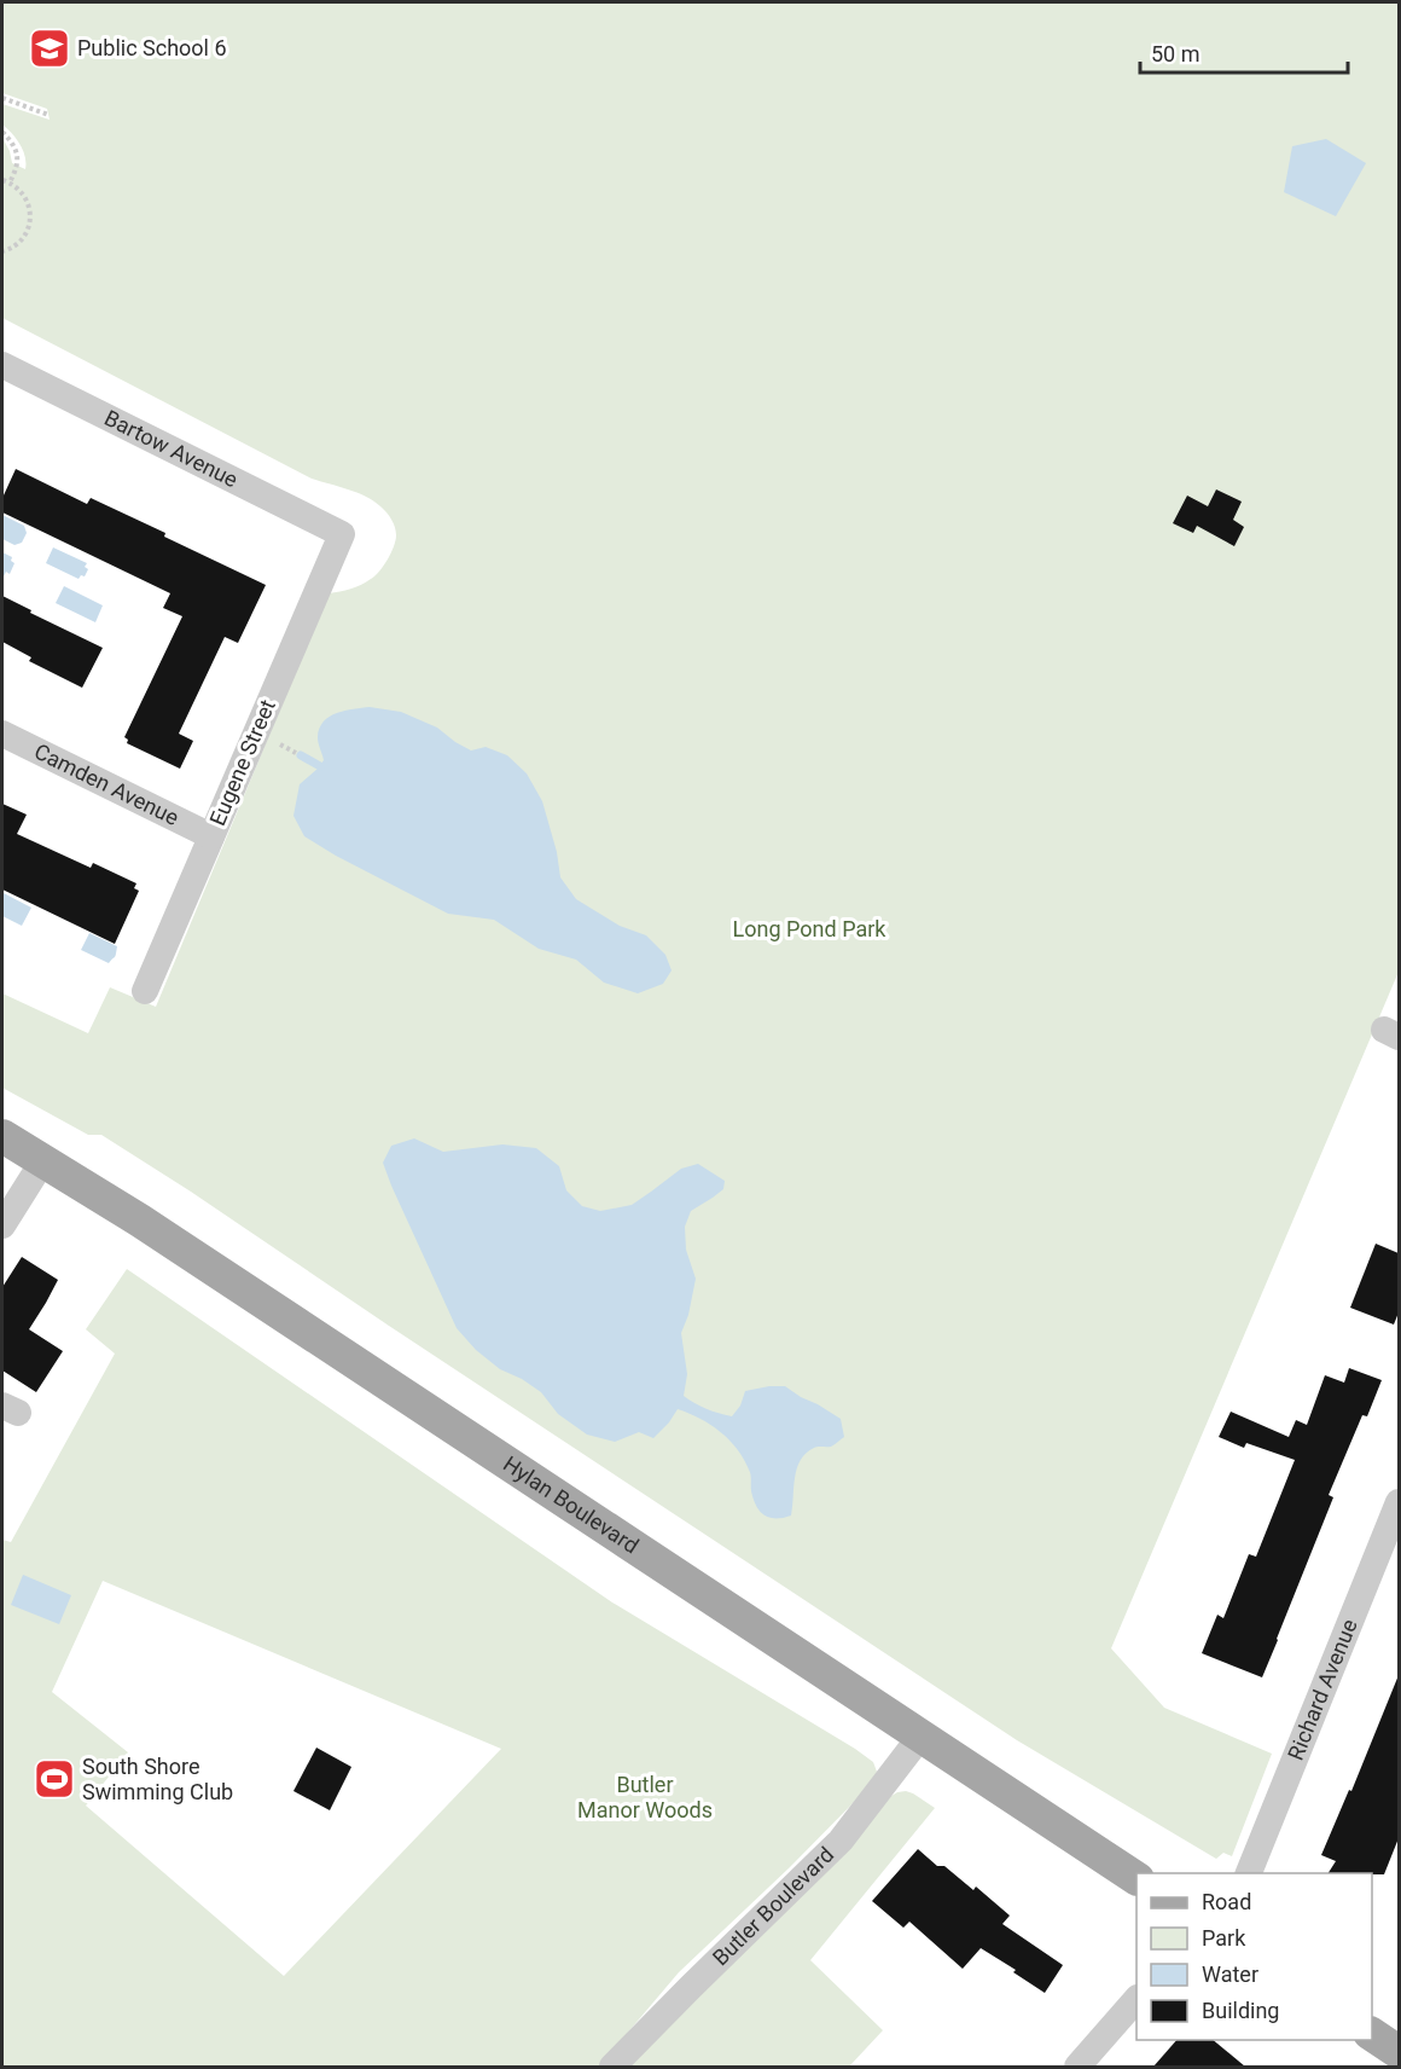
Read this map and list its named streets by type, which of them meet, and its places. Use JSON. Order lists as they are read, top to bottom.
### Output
{
  "streets": {
    "main road": ["Hylan Boulevard"],
    "street": [
      "Bartow Avenue",
      "Eugene Street",
      "Camden Avenue",
      "Richard Avenue",
      "Butler Boulevard"
    ]
  },
  "crossings": [
    ["Bartow Avenue", "Eugene Street"],
    ["Eugene Street", "Camden Avenue"],
    ["Hylan Boulevard", "Butler Boulevard"]
  ],
  "parks": ["Long Pond Park", "Butler Manor Woods"],
  "places": {
    "school or university": ["Public School 6"],
    "sports": ["South Shore Swimming Club"]
  },
  "legend": [
    "Road",
    "Park",
    "Water",
    "Building"
  ],
  "scale_bar": "50 m"
}
